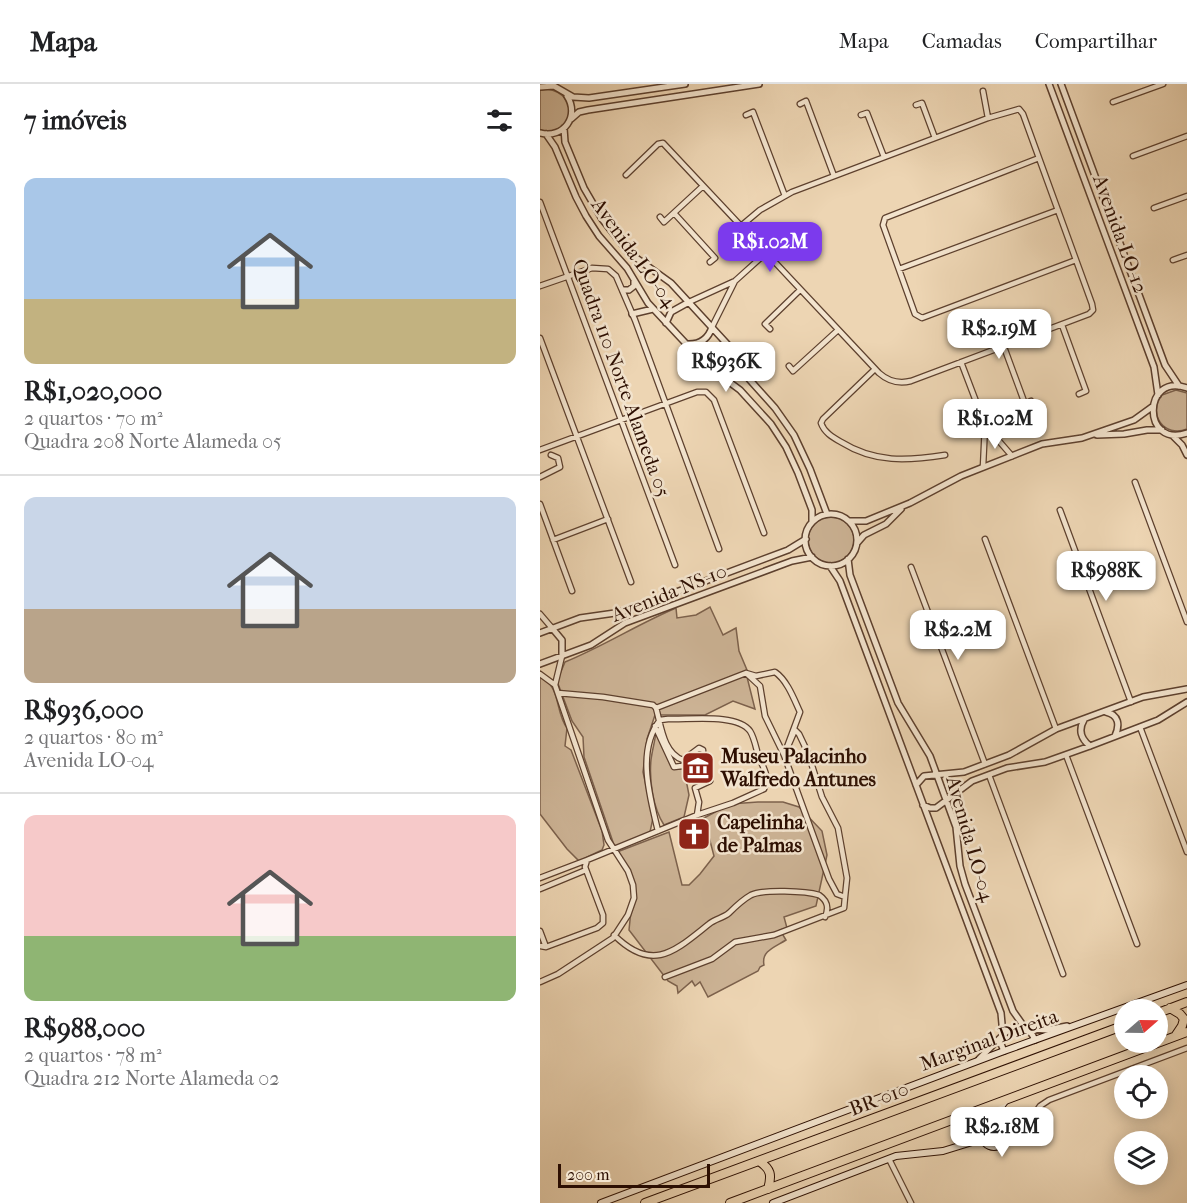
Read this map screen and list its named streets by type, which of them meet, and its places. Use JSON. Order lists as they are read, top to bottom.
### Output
{
  "streets": {
    "highway": ["BR-010"],
    "main road": ["Marginal Direita"],
    "street": [
      "Avenida LO-12",
      "Avenida LO-04",
      "Quadra 110 Norte Alameda 05",
      "Avenida NS-10"
    ]
  },
  "crossings": [
    ["Avenida LO-04", "Avenida NS-10"],
    ["Avenida LO-04", "Marginal Direita"]
  ],
  "places": {
    "museum": ["Museu Palacinho Walfredo Antunes"],
    "church": ["Capelinha de Palmas"]
  },
  "scale_bar": "200 m",
  "north": "right",
  "page": {
    "header": "Mapa",
    "nav": ["Mapa", "Camadas", "Compartilhar"],
    "heading": "7 imóveis",
    "list": [
      {
        "name": "R$1,020,000",
        "note": "2 quartos · 70 m² · Quadra 208 Norte Alameda 05"
      },
      {
        "name": "R$936,000",
        "note": "2 quartos · 80 m² · Avenida LO-04"
      },
      {
        "name": "R$988,000",
        "note": "2 quartos · 78 m² · Quadra 212 Norte Alameda 02"
      }
    ],
    "price": [
      "R$1.02M",
      "R$2.19M",
      "R$936K",
      "R$1.02M",
      "R$988K",
      "R$2.2M",
      "R$2.18M"
    ],
    "scale": "200 m"
  }
}
